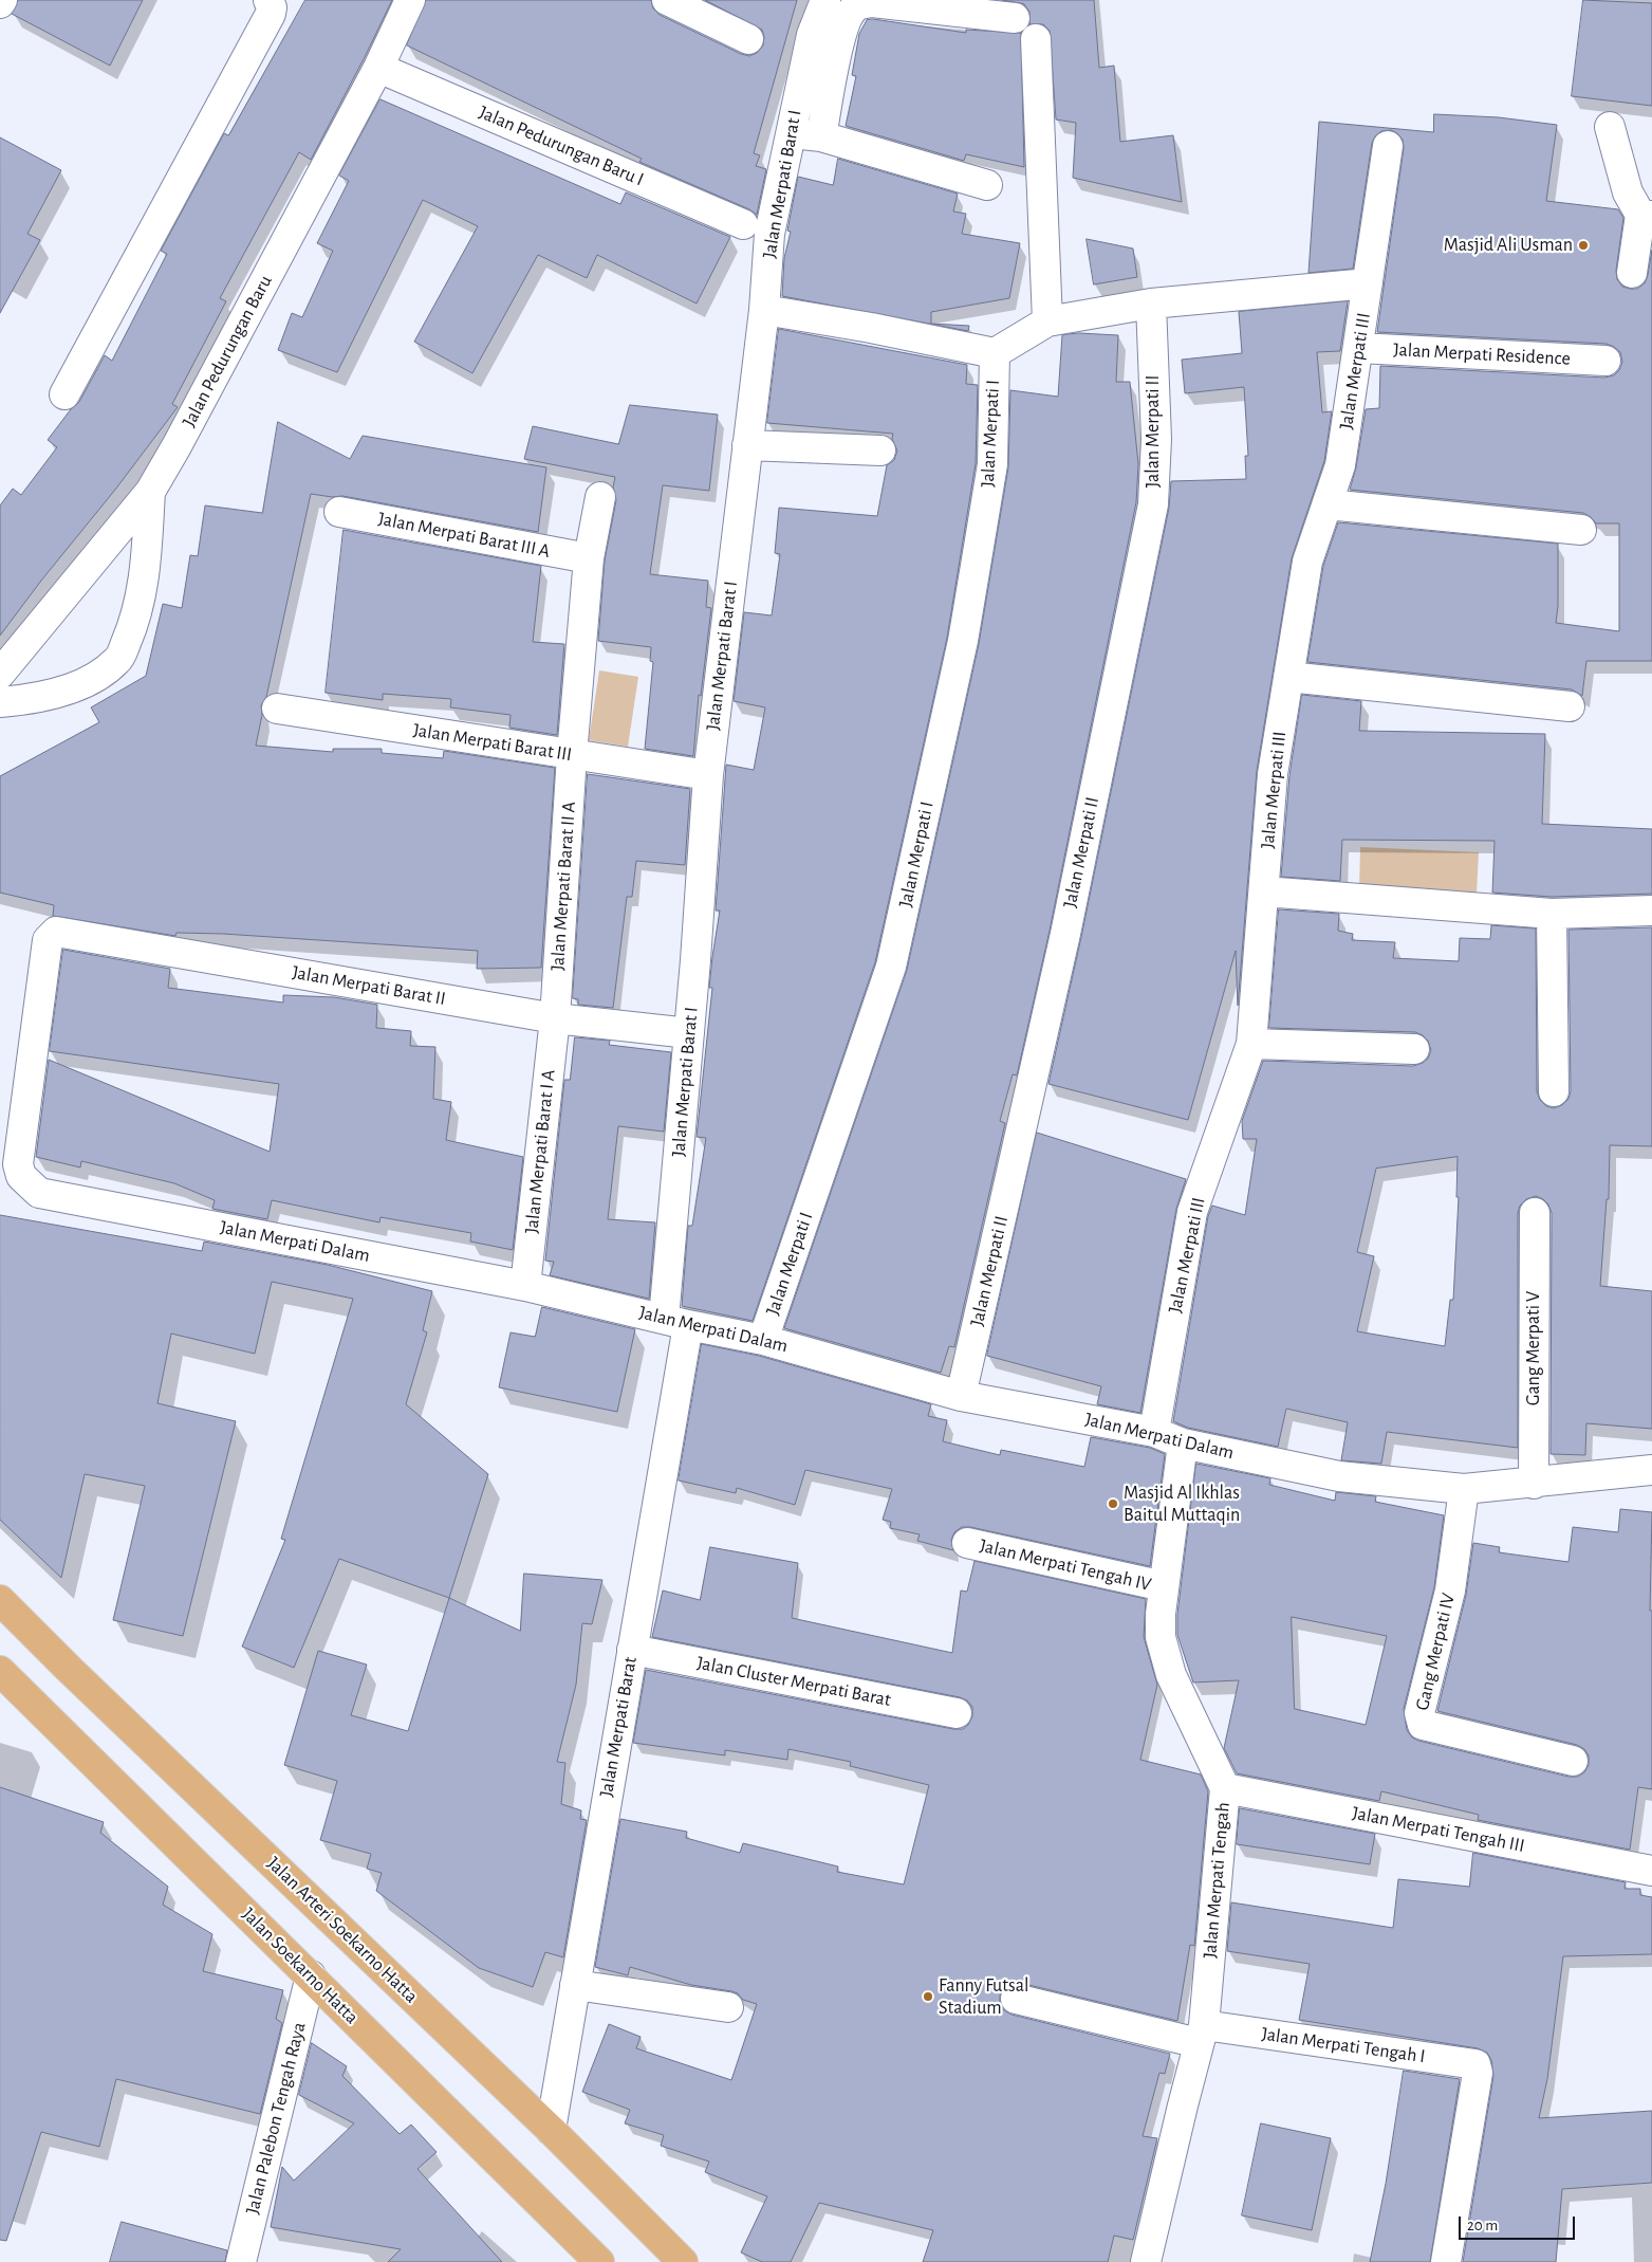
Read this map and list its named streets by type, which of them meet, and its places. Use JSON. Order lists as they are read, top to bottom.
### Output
{
  "streets": {
    "main road": ["Jalan Arteri Soekarno Hatta", "Jalan Soekarno Hatta"],
    "street": [
      "Jalan Pedurungan Baru I",
      "Jalan Merpati Barat I",
      "Jalan Pedurungan Baru",
      "Jalan Merpati Residence",
      "Jalan Merpati III",
      "Jalan Merpati II",
      "Jalan Merpati I",
      "Jalan Merpati Barat III A",
      "Jalan Merpati Barat III",
      "Jalan Merpati Barat II A",
      "Jalan Merpati Barat II",
      "Jalan Merpati Barat I A",
      "Jalan Merpati Dalam",
      "Gang Merpati V",
      "Jalan Merpati Tengah IV",
      "Gang Merpati IV",
      "Jalan Cluster Merpati Barat",
      "Jalan Merpati Barat",
      "Jalan Merpati Tengah III",
      "Jalan Merpati Tengah",
      "Jalan Merpati Tengah I",
      "Jalan Palebon Tengah Raya"
    ]
  },
  "crossings": [
    ["Jalan Pedurungan Baru I", "Jalan Pedurungan Baru"],
    ["Jalan Merpati Barat I", "Jalan Merpati Barat III"],
    ["Jalan Merpati Barat I", "Jalan Merpati Barat II"],
    ["Jalan Merpati Barat I", "Jalan Merpati Dalam"],
    ["Jalan Merpati Barat I", "Jalan Merpati Barat"],
    ["Jalan Merpati Residence", "Jalan Merpati III"],
    ["Jalan Merpati III", "Jalan Merpati Dalam"],
    ["Jalan Merpati II", "Jalan Merpati Dalam"],
    ["Jalan Merpati I", "Jalan Merpati Dalam"],
    ["Jalan Merpati Barat III", "Jalan Merpati Barat II A"],
    ["Jalan Merpati Barat II A", "Jalan Merpati Barat II"],
    ["Jalan Merpati Barat II A", "Jalan Merpati Barat I A"],
    ["Jalan Merpati Barat II", "Jalan Merpati Barat I A"],
    ["Jalan Merpati Barat II", "Jalan Merpati Dalam"],
    ["Jalan Merpati Barat I A", "Jalan Merpati Dalam"],
    ["Jalan Merpati Dalam", "Gang Merpati V"],
    ["Jalan Merpati Dalam", "Gang Merpati IV"],
    ["Jalan Merpati Dalam", "Jalan Merpati Barat"],
    ["Jalan Merpati Dalam", "Jalan Merpati Tengah"],
    ["Jalan Merpati Tengah IV", "Jalan Merpati Tengah"],
    ["Jalan Cluster Merpati Barat", "Jalan Merpati Barat"],
    ["Jalan Merpati Barat", "Jalan Arteri Soekarno Hatta"],
    ["Jalan Merpati Tengah III", "Jalan Merpati Tengah"],
    ["Jalan Merpati Tengah", "Jalan Merpati Tengah I"],
    ["Jalan Soekarno Hatta", "Jalan Palebon Tengah Raya"]
  ],
  "places": ["Masjid Ali Usman", "Masjid Al Ikhlas Baitul Muttaqin", "Fanny Futsal Stadium"],
  "scale_bar": "20 m"
}
